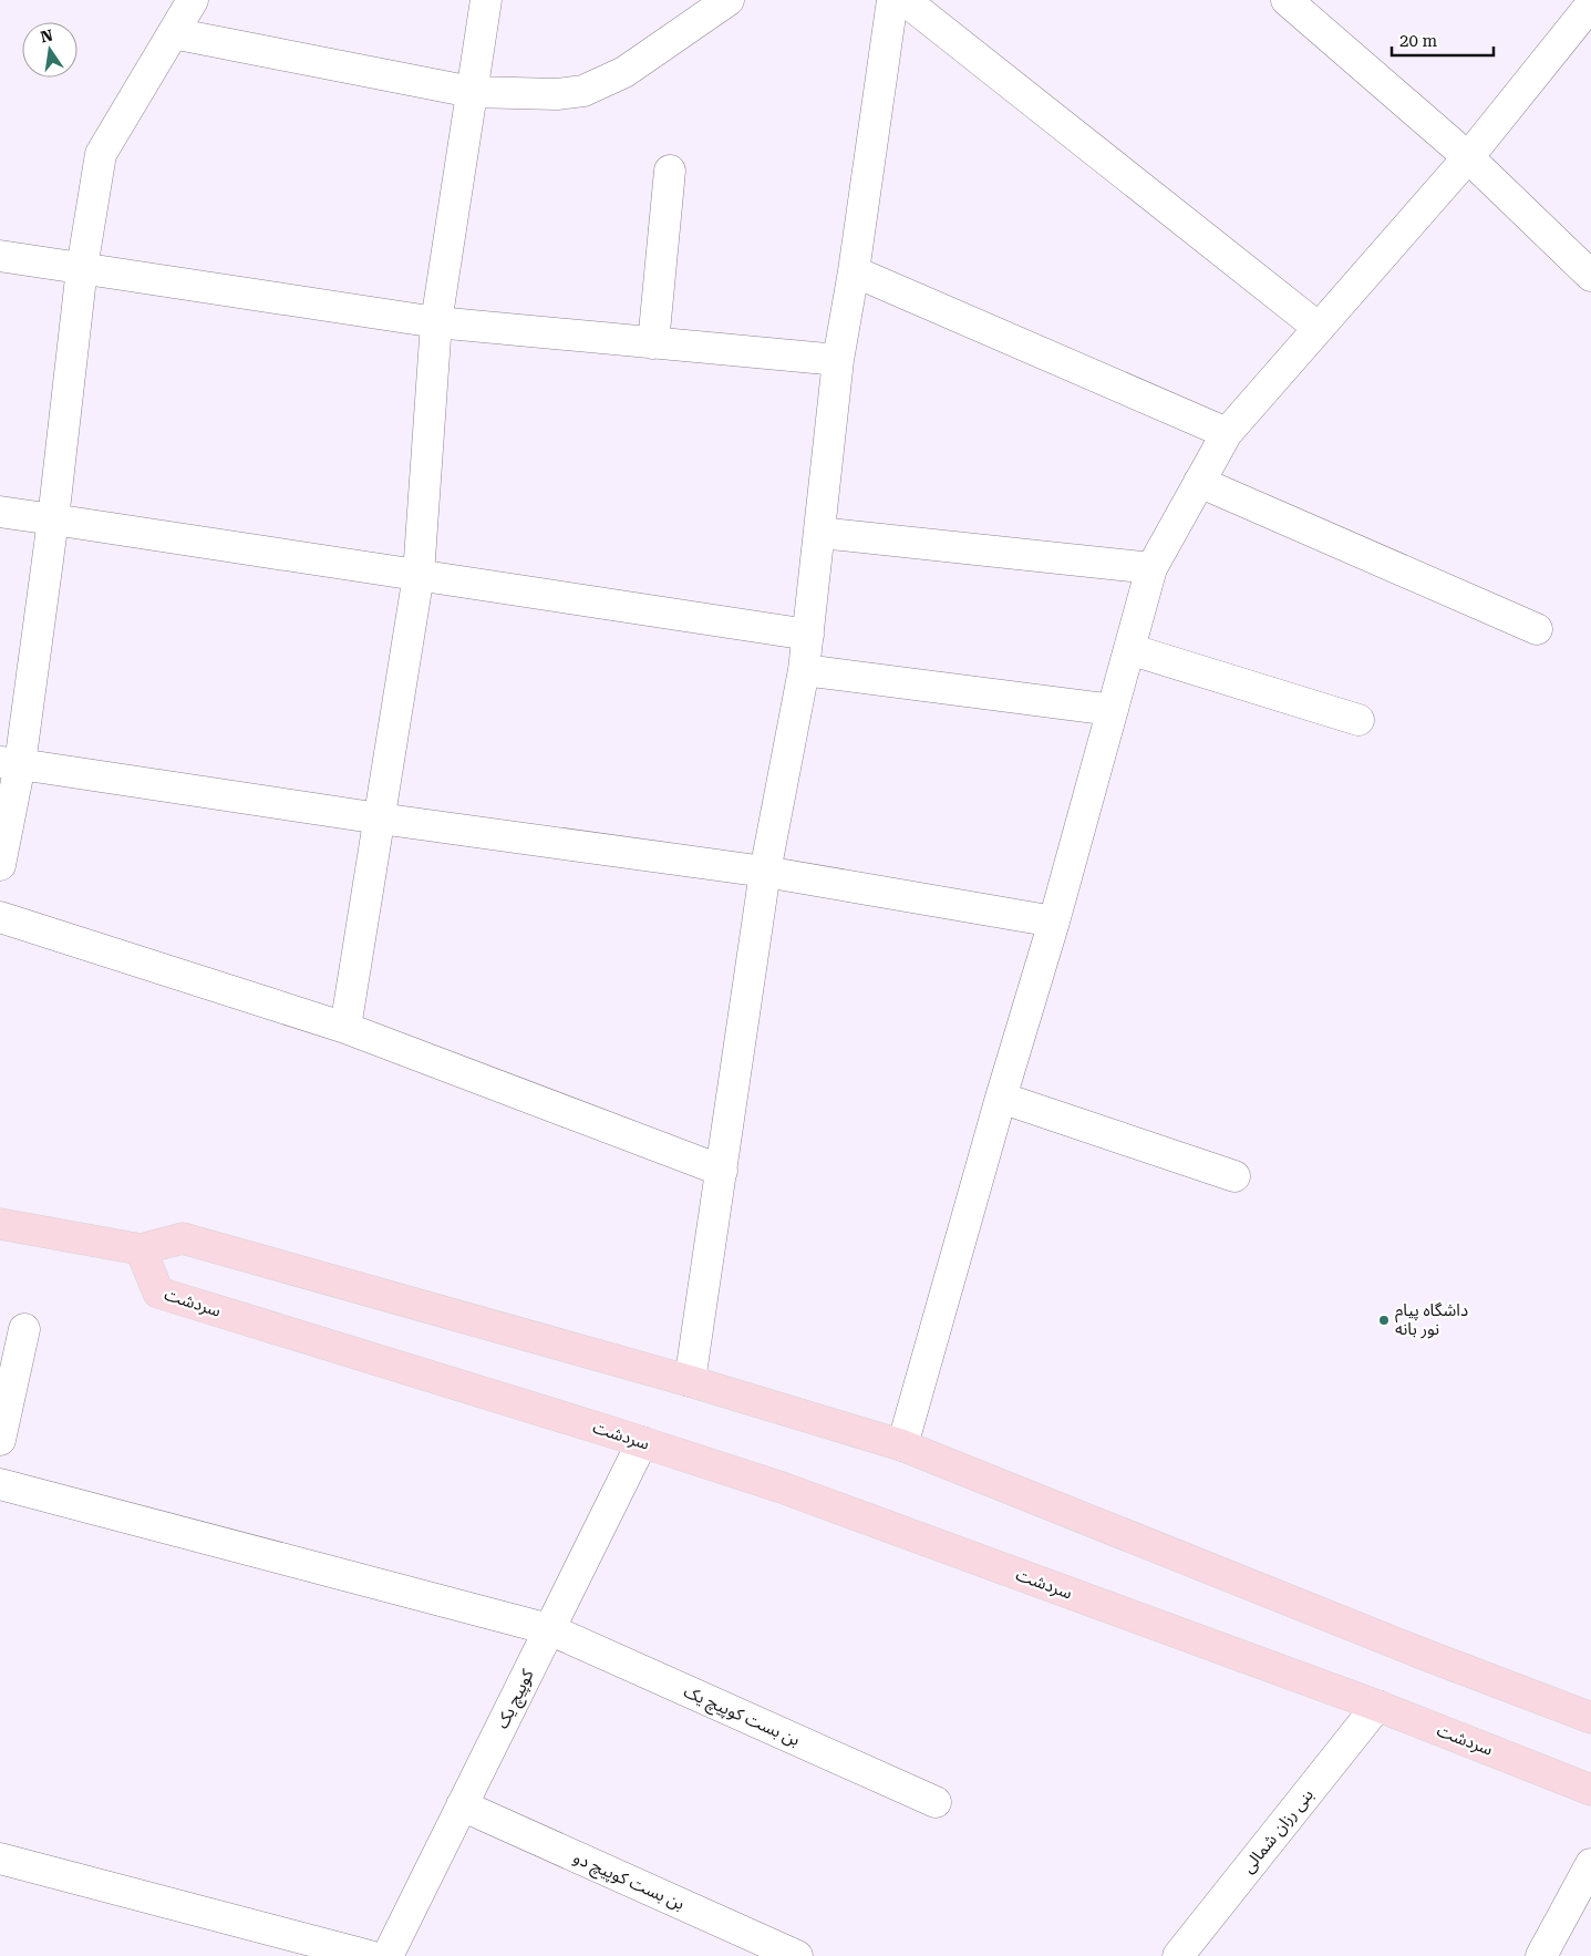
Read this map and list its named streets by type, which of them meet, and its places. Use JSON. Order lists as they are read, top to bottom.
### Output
{
  "streets": {
    "main road": ["سردشت"],
    "street": [
      "کوپیچ یک",
      "بن بست کوپیچ یک",
      "بنی رزان شمالی",
      "بن بست کوپیچ دو"
    ]
  },
  "crossings": [
    ["سردشت", "کوپیچ یک"],
    ["سردشت", "بنی رزان شمالی"],
    ["کوپیچ یک", "بن بست کوپیچ یک"],
    ["کوپیچ یک", "بن بست کوپیچ دو"]
  ],
  "places": ["داشگاه پیام نور بانه"],
  "scale_bar": "20 m",
  "north": "top"
}
